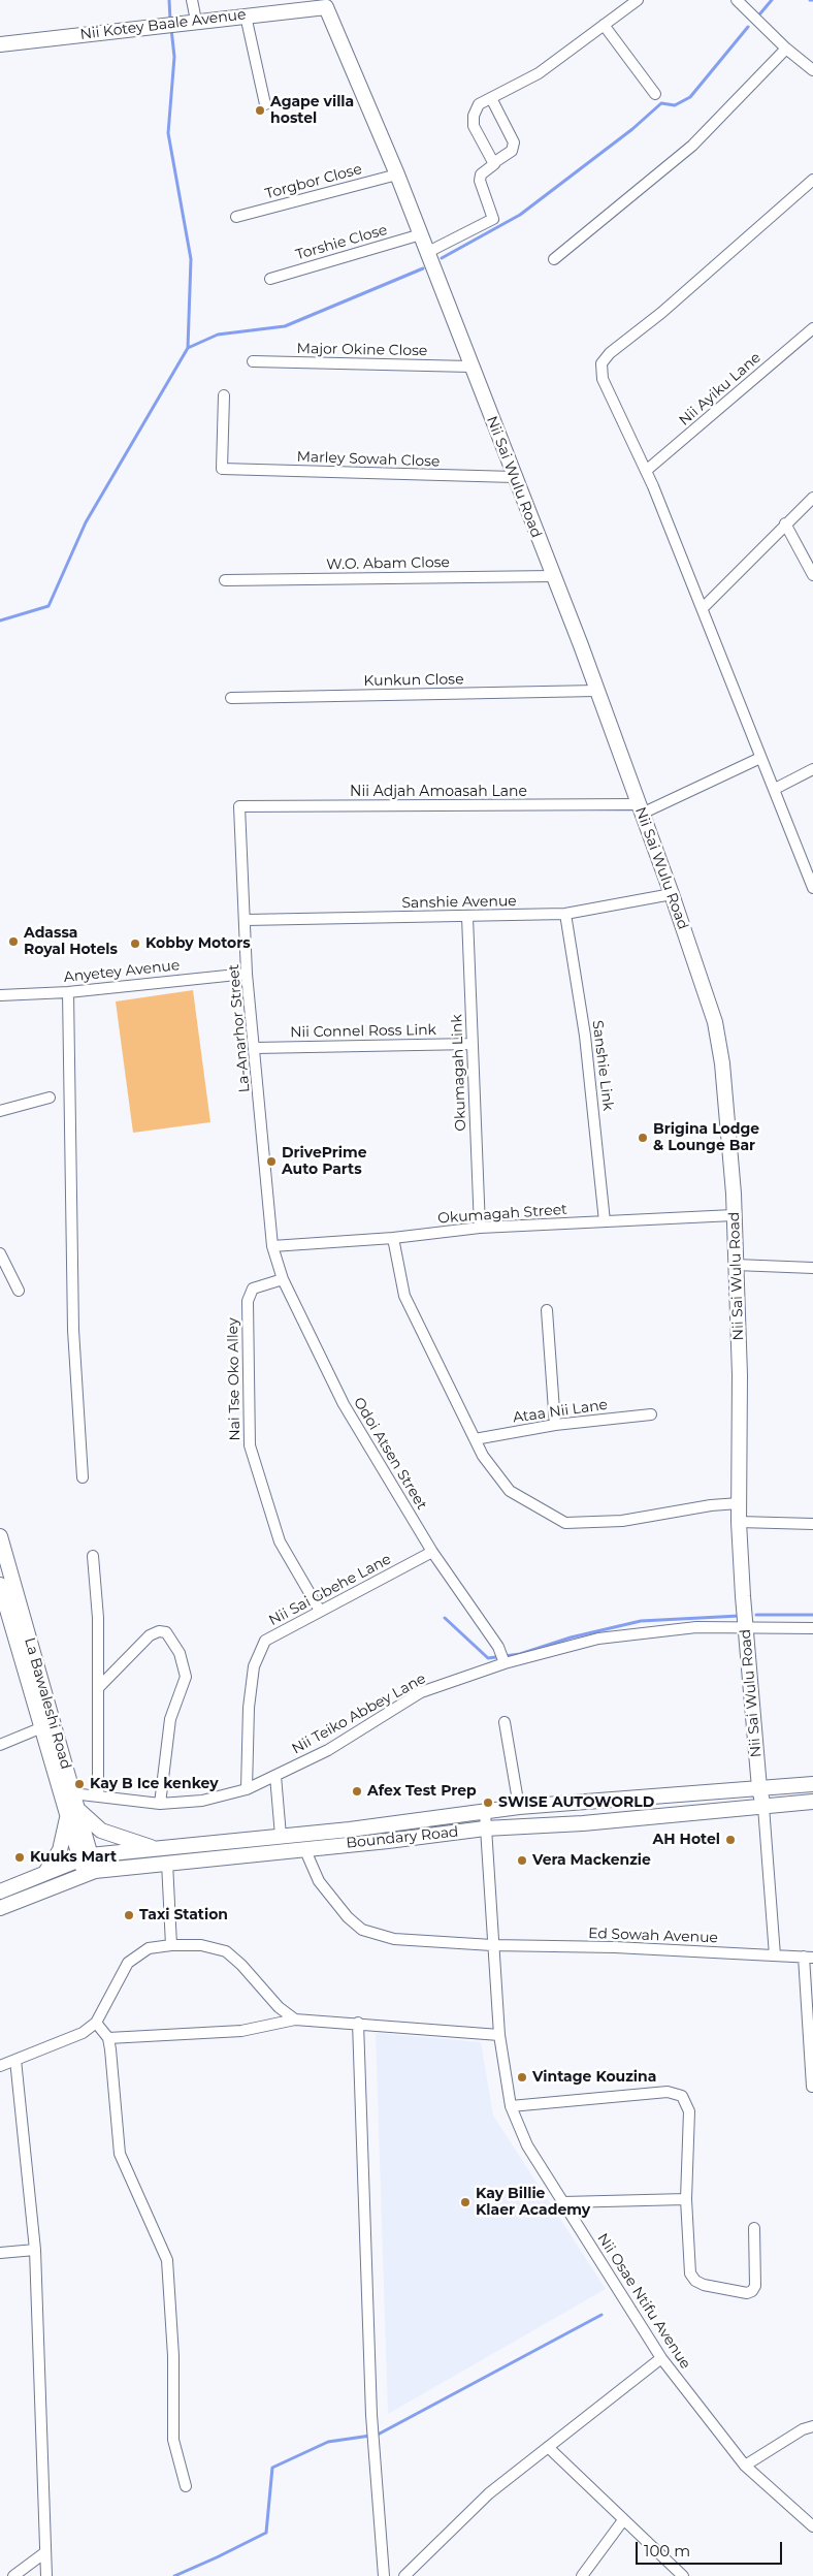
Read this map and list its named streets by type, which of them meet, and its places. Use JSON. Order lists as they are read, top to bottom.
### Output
{
  "streets": {
    "main road": [
      "Nii Kotey Baale Avenue",
      "Nii Sai Wulu Road",
      "La Bawaleshi Road",
      "Boundary Road"
    ],
    "street": [
      "Torgbor Close",
      "Torshie Close",
      "Major Okine Close",
      "Nii Ayiku Lane",
      "Marley Sowah Close",
      "W.O. Abam Close",
      "Kunkun Close",
      "Nii Adjah Amoasah Lane",
      "Sanshie Avenue",
      "Anyetey Avenue",
      "La-Anarhor Street",
      "Nii Connel Ross Link",
      "Sanshie Link",
      "Okumagah Link",
      "Okumagah Street",
      "Nai Tse Oko Alley",
      "Ataa Nii Lane",
      "Odoi Atsen Street",
      "Nii Sai Gbehe Lane",
      "Nii Teiko Abbey Lane",
      "Ed Sowah Avenue",
      "Nii Osae Ntifu Avenue"
    ]
  },
  "crossings": [
    ["Nii Kotey Baale Avenue", "Nii Sai Wulu Road"],
    ["Torgbor Close", "Nii Sai Wulu Road"],
    ["Torshie Close", "Nii Sai Wulu Road"],
    ["Major Okine Close", "Nii Sai Wulu Road"],
    ["Marley Sowah Close", "Nii Sai Wulu Road"],
    ["Nii Sai Wulu Road", "W.O. Abam Close"],
    ["Nii Sai Wulu Road", "Kunkun Close"],
    ["Nii Sai Wulu Road", "Nii Adjah Amoasah Lane"],
    ["Nii Sai Wulu Road", "Sanshie Avenue"],
    ["Nii Sai Wulu Road", "Okumagah Street"],
    ["Nii Sai Wulu Road", "Nii Teiko Abbey Lane"],
    ["Nii Sai Wulu Road", "Boundary Road"],
    ["Nii Adjah Amoasah Lane", "La-Anarhor Street"],
    ["Sanshie Avenue", "La-Anarhor Street"],
    ["Sanshie Avenue", "Sanshie Link"],
    ["Sanshie Avenue", "Okumagah Link"],
    ["Anyetey Avenue", "La-Anarhor Street"],
    ["La-Anarhor Street", "Nii Connel Ross Link"],
    ["La-Anarhor Street", "Okumagah Street"],
    ["La-Anarhor Street", "Odoi Atsen Street"],
    ["Nii Connel Ross Link", "Okumagah Link"],
    ["Sanshie Link", "Okumagah Street"],
    ["Okumagah Link", "Okumagah Street"],
    ["Okumagah Street", "Odoi Atsen Street"],
    ["Nai Tse Oko Alley", "Odoi Atsen Street"],
    ["Nai Tse Oko Alley", "Nii Sai Gbehe Lane"],
    ["Odoi Atsen Street", "Nii Sai Gbehe Lane"],
    ["Odoi Atsen Street", "Nii Teiko Abbey Lane"],
    ["Nii Sai Gbehe Lane", "Nii Teiko Abbey Lane"],
    ["La Bawaleshi Road", "Nii Teiko Abbey Lane"],
    ["La Bawaleshi Road", "Boundary Road"],
    ["Boundary Road", "Ed Sowah Avenue"],
    ["Boundary Road", "Nii Osae Ntifu Avenue"],
    ["Ed Sowah Avenue", "Nii Osae Ntifu Avenue"]
  ],
  "places": [
    "Agape villa hostel",
    "Adassa Royal Hotels",
    "Kobby Motors",
    "Brigina Lodge & Lounge Bar",
    "DrivePrime Auto Parts",
    "Kay B Ice kenkey",
    "Afex Test Prep",
    "SWISE AUTOWORLD",
    "AH Hotel",
    "Kuuks Mart",
    "Vera Mackenzie",
    "Taxi Station",
    "Vintage Kouzina",
    "Kay Billie Klaer Academy"
  ],
  "scale_bar": "100 m"
}
